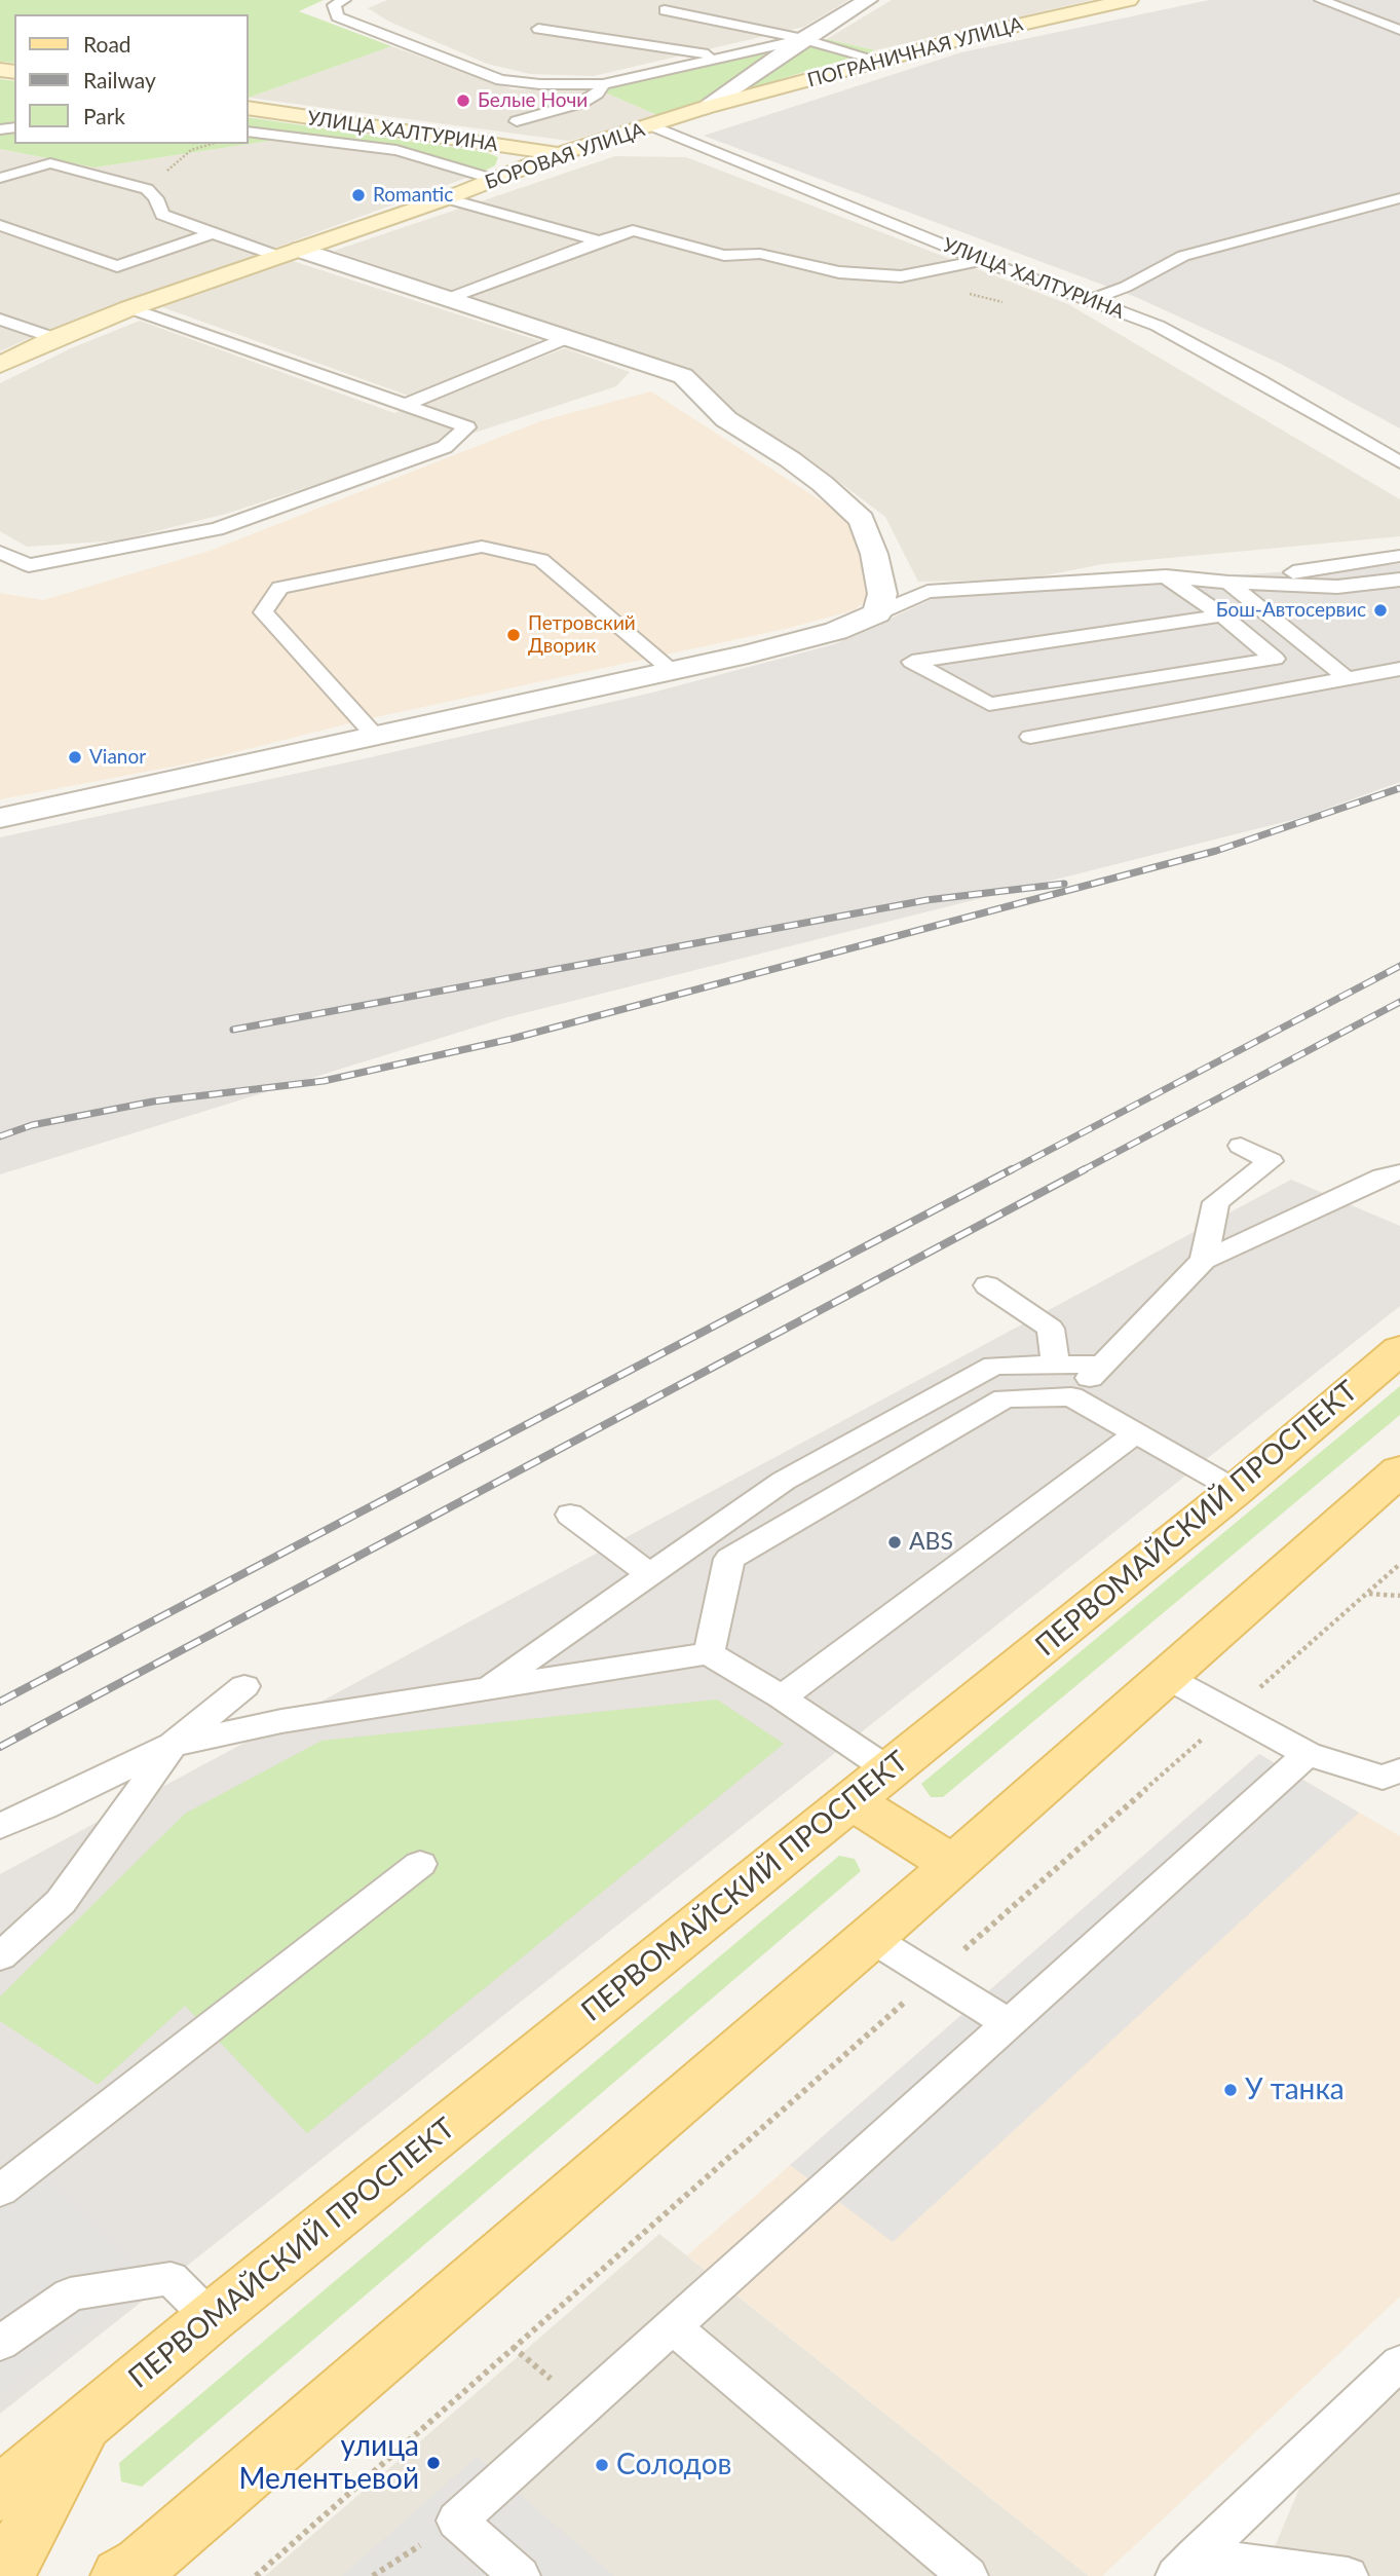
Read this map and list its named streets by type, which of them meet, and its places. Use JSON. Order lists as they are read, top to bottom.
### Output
{
  "streets": {
    "main road": [
      "ПОГРАНИЧНАЯ УЛИЦА",
      "УЛИЦА ХАЛТУРИНА",
      "БОРОВАЯ УЛИЦА",
      "ПЕРВОМАЙСКИЙ ПРОСПЕКТ"
    ]
  },
  "crossings": [
    ["ПОГРАНИЧНАЯ УЛИЦА", "БОРОВАЯ УЛИЦА"],
    ["УЛИЦА ХАЛТУРИНА", "БОРОВАЯ УЛИЦА"]
  ],
  "places": [
    "Белые Ночи",
    "Romantic",
    "Бош-Автосервис",
    "Петровский Дворик",
    "Vianor",
    "ABS",
    "У танка",
    "улица Мелентьевой",
    "Солодов"
  ],
  "legend": ["Road", "Railway", "Park"]
}
